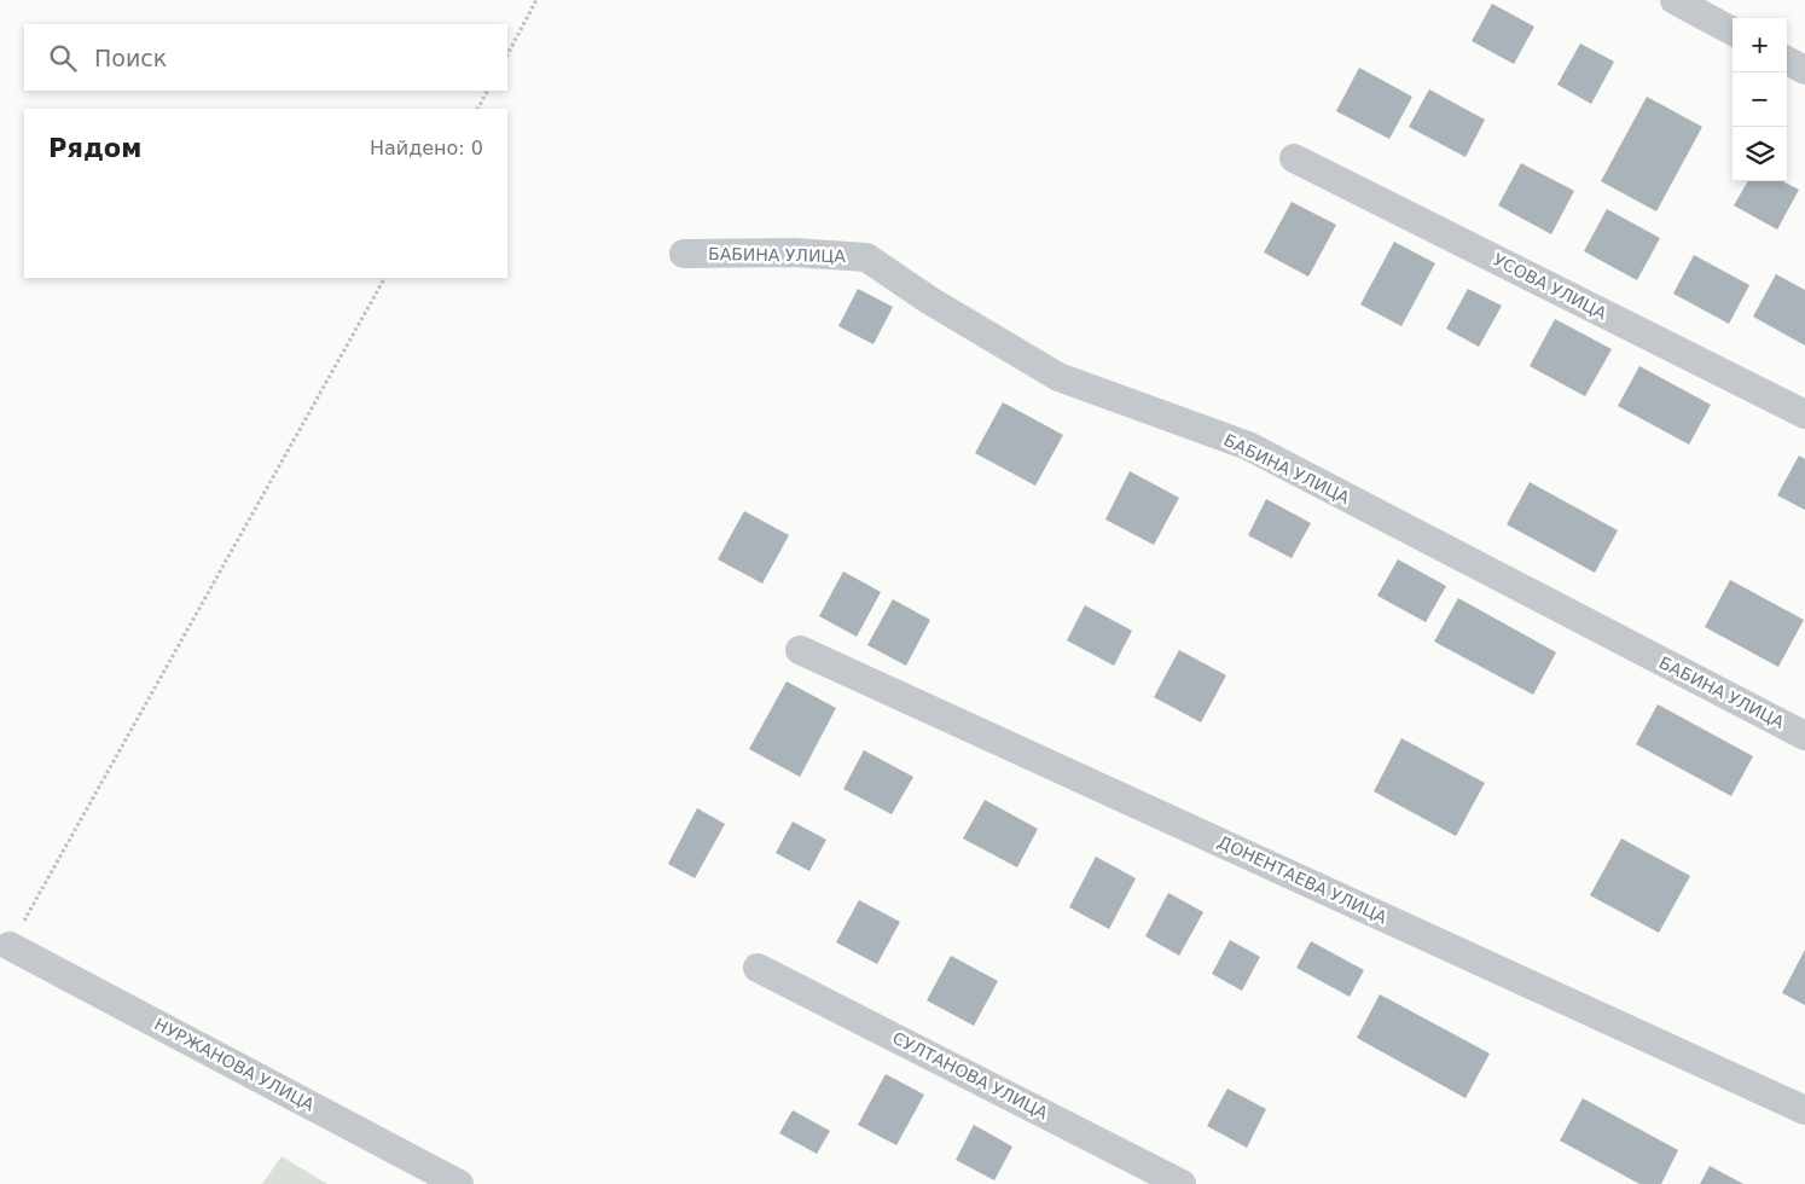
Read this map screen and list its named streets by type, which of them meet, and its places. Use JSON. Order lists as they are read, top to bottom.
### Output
{
  "streets": {
    "street": [
      "БАБИНА УЛИЦА",
      "УСОВА УЛИЦА",
      "ДОНЕНТАЕВА УЛИЦА",
      "НУРЖАНОВА УЛИЦА",
      "СУЛТАНОВА УЛИЦА"
    ]
  },
  "page": {
    "map_buttons": ["+", "−"],
    "search": "Поиск",
    "heading": ["Рядом", "Найдено: 0"]
  }
}
